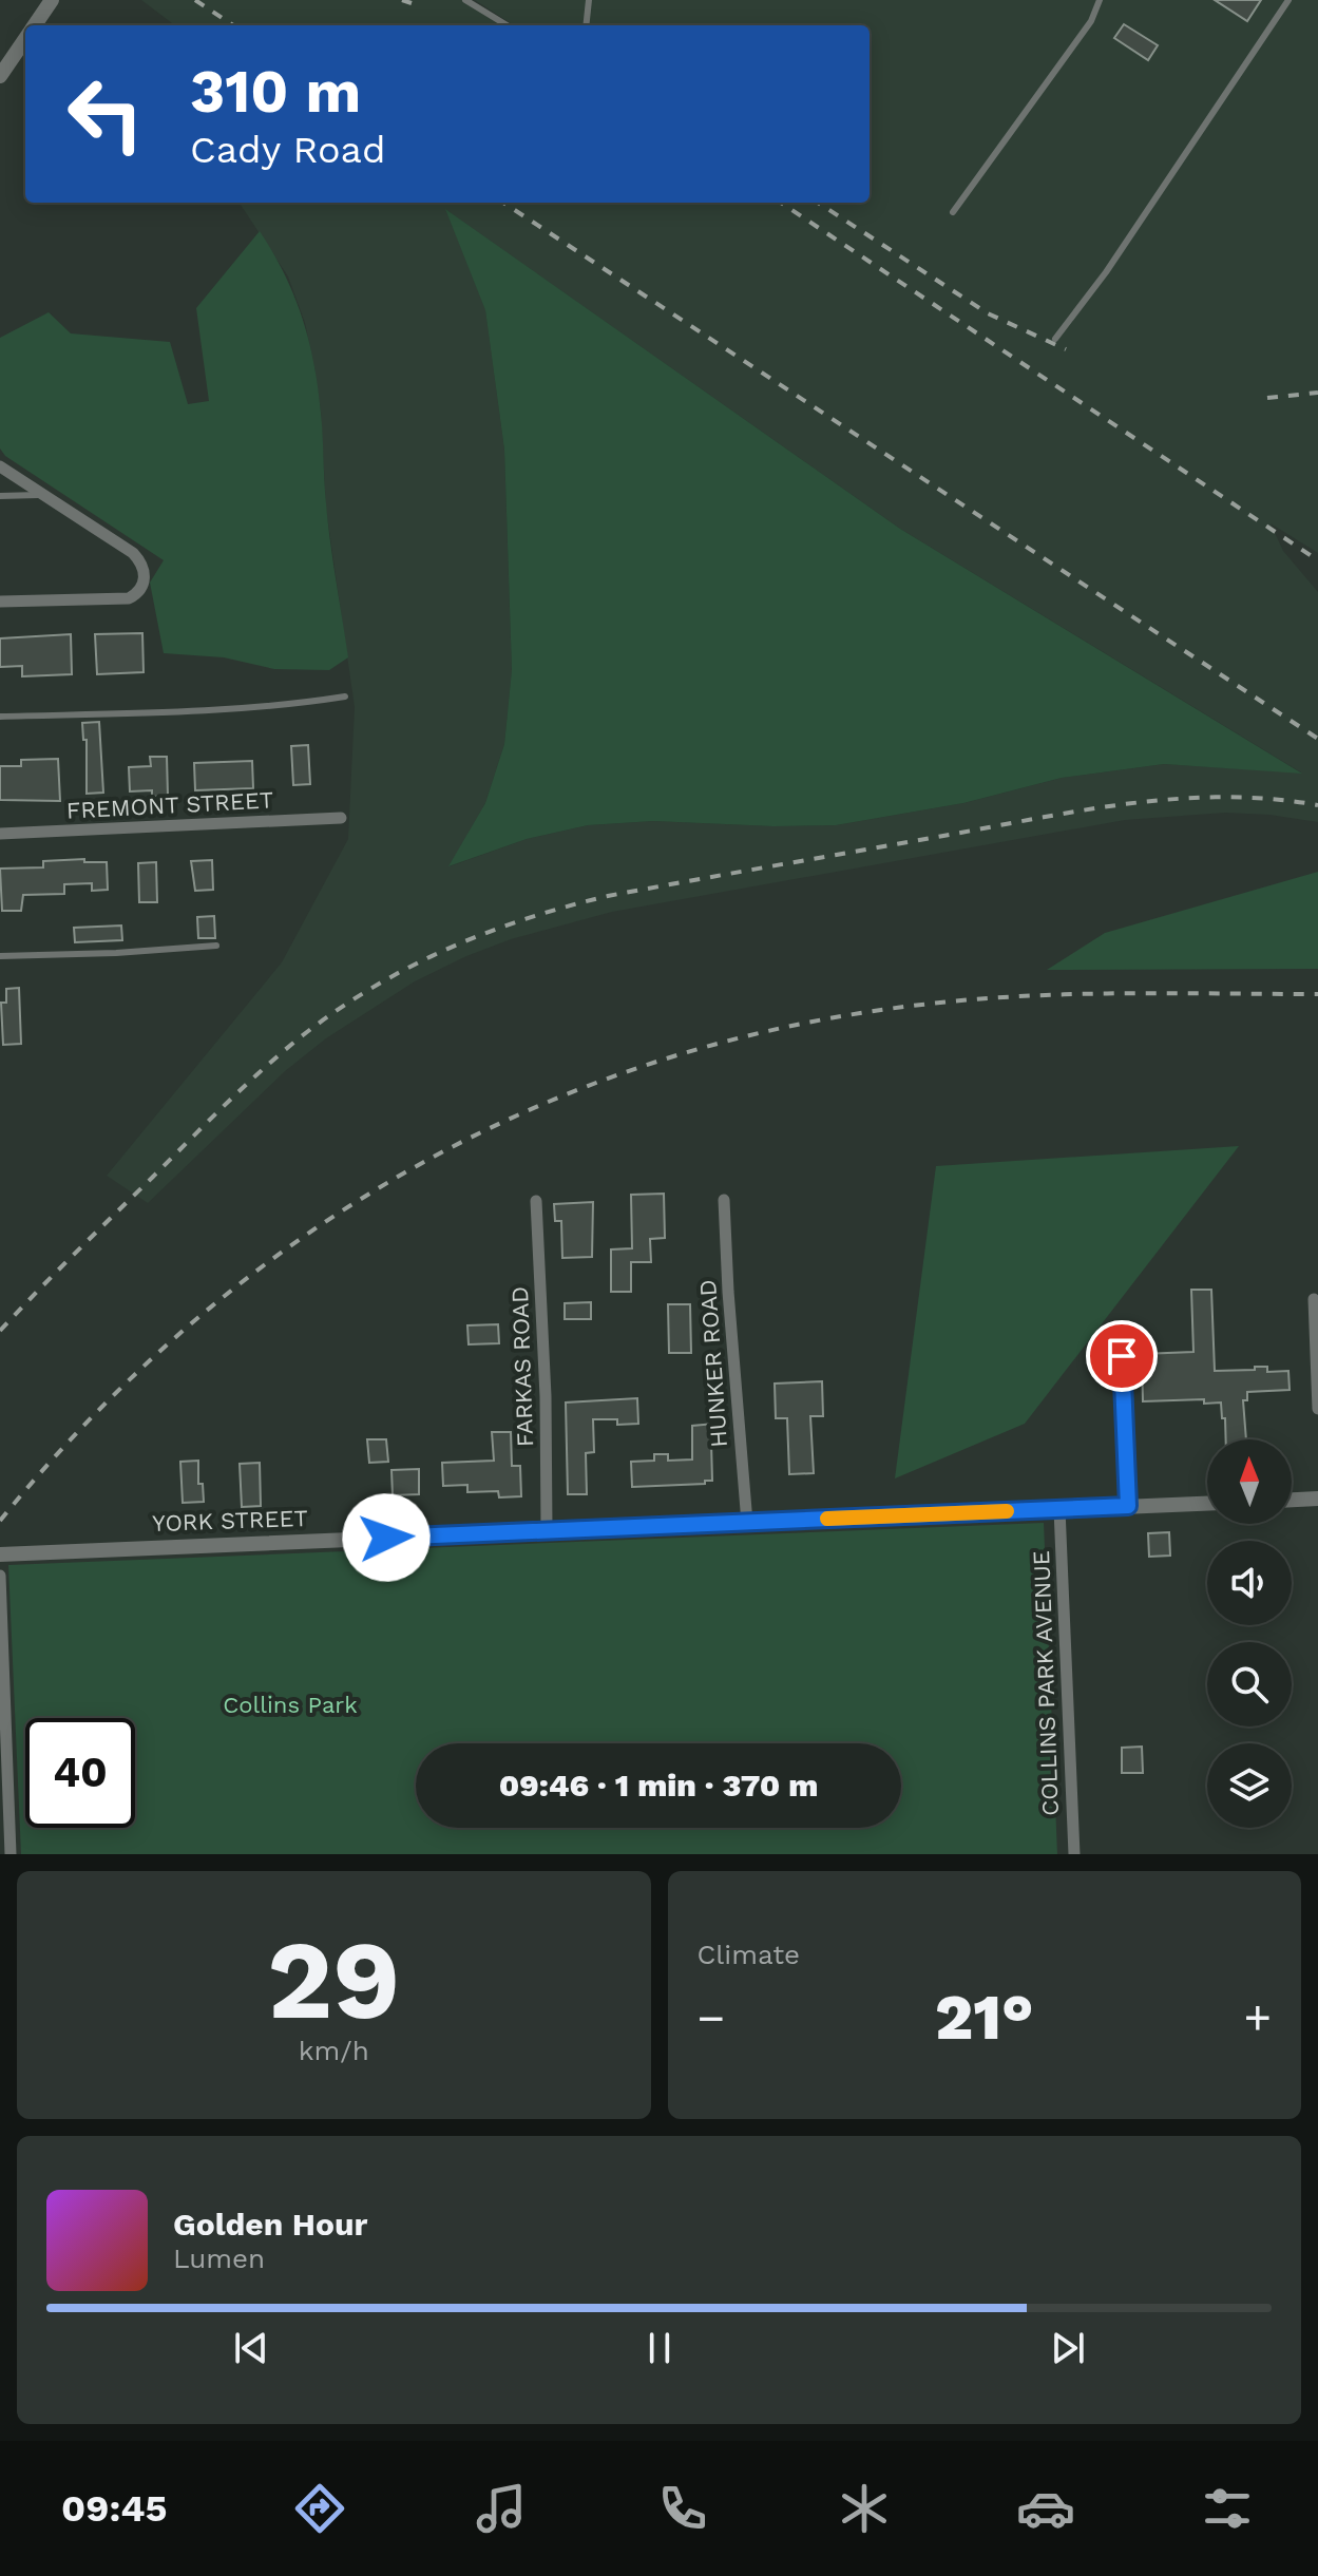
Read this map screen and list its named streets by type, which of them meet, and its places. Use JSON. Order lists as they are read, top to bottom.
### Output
{
  "streets": {
    "street": [
      "FREMONT STREET",
      "HUNKER ROAD",
      "FARKAS ROAD",
      "YORK STREET",
      "COLLINS PARK AVENUE"
    ]
  },
  "crossings": [
    ["HUNKER ROAD", "YORK STREET"],
    ["FARKAS ROAD", "YORK STREET"],
    ["YORK STREET", "COLLINS PARK AVENUE"]
  ],
  "parks": ["Collins Park"],
  "north": "top",
  "page": {
    "turn": ["310 m", "Cady Road"],
    "limit": "40",
    "trip": "09:46 · 1 min · 370 m",
    "tile": [
      ["29", "km/h"],
      "Climate"
    ],
    "heat": ["−", "21°", "+"],
    "song": ["Golden Hour", "Lumen"],
    "tabs": "09:45"
  }
}
